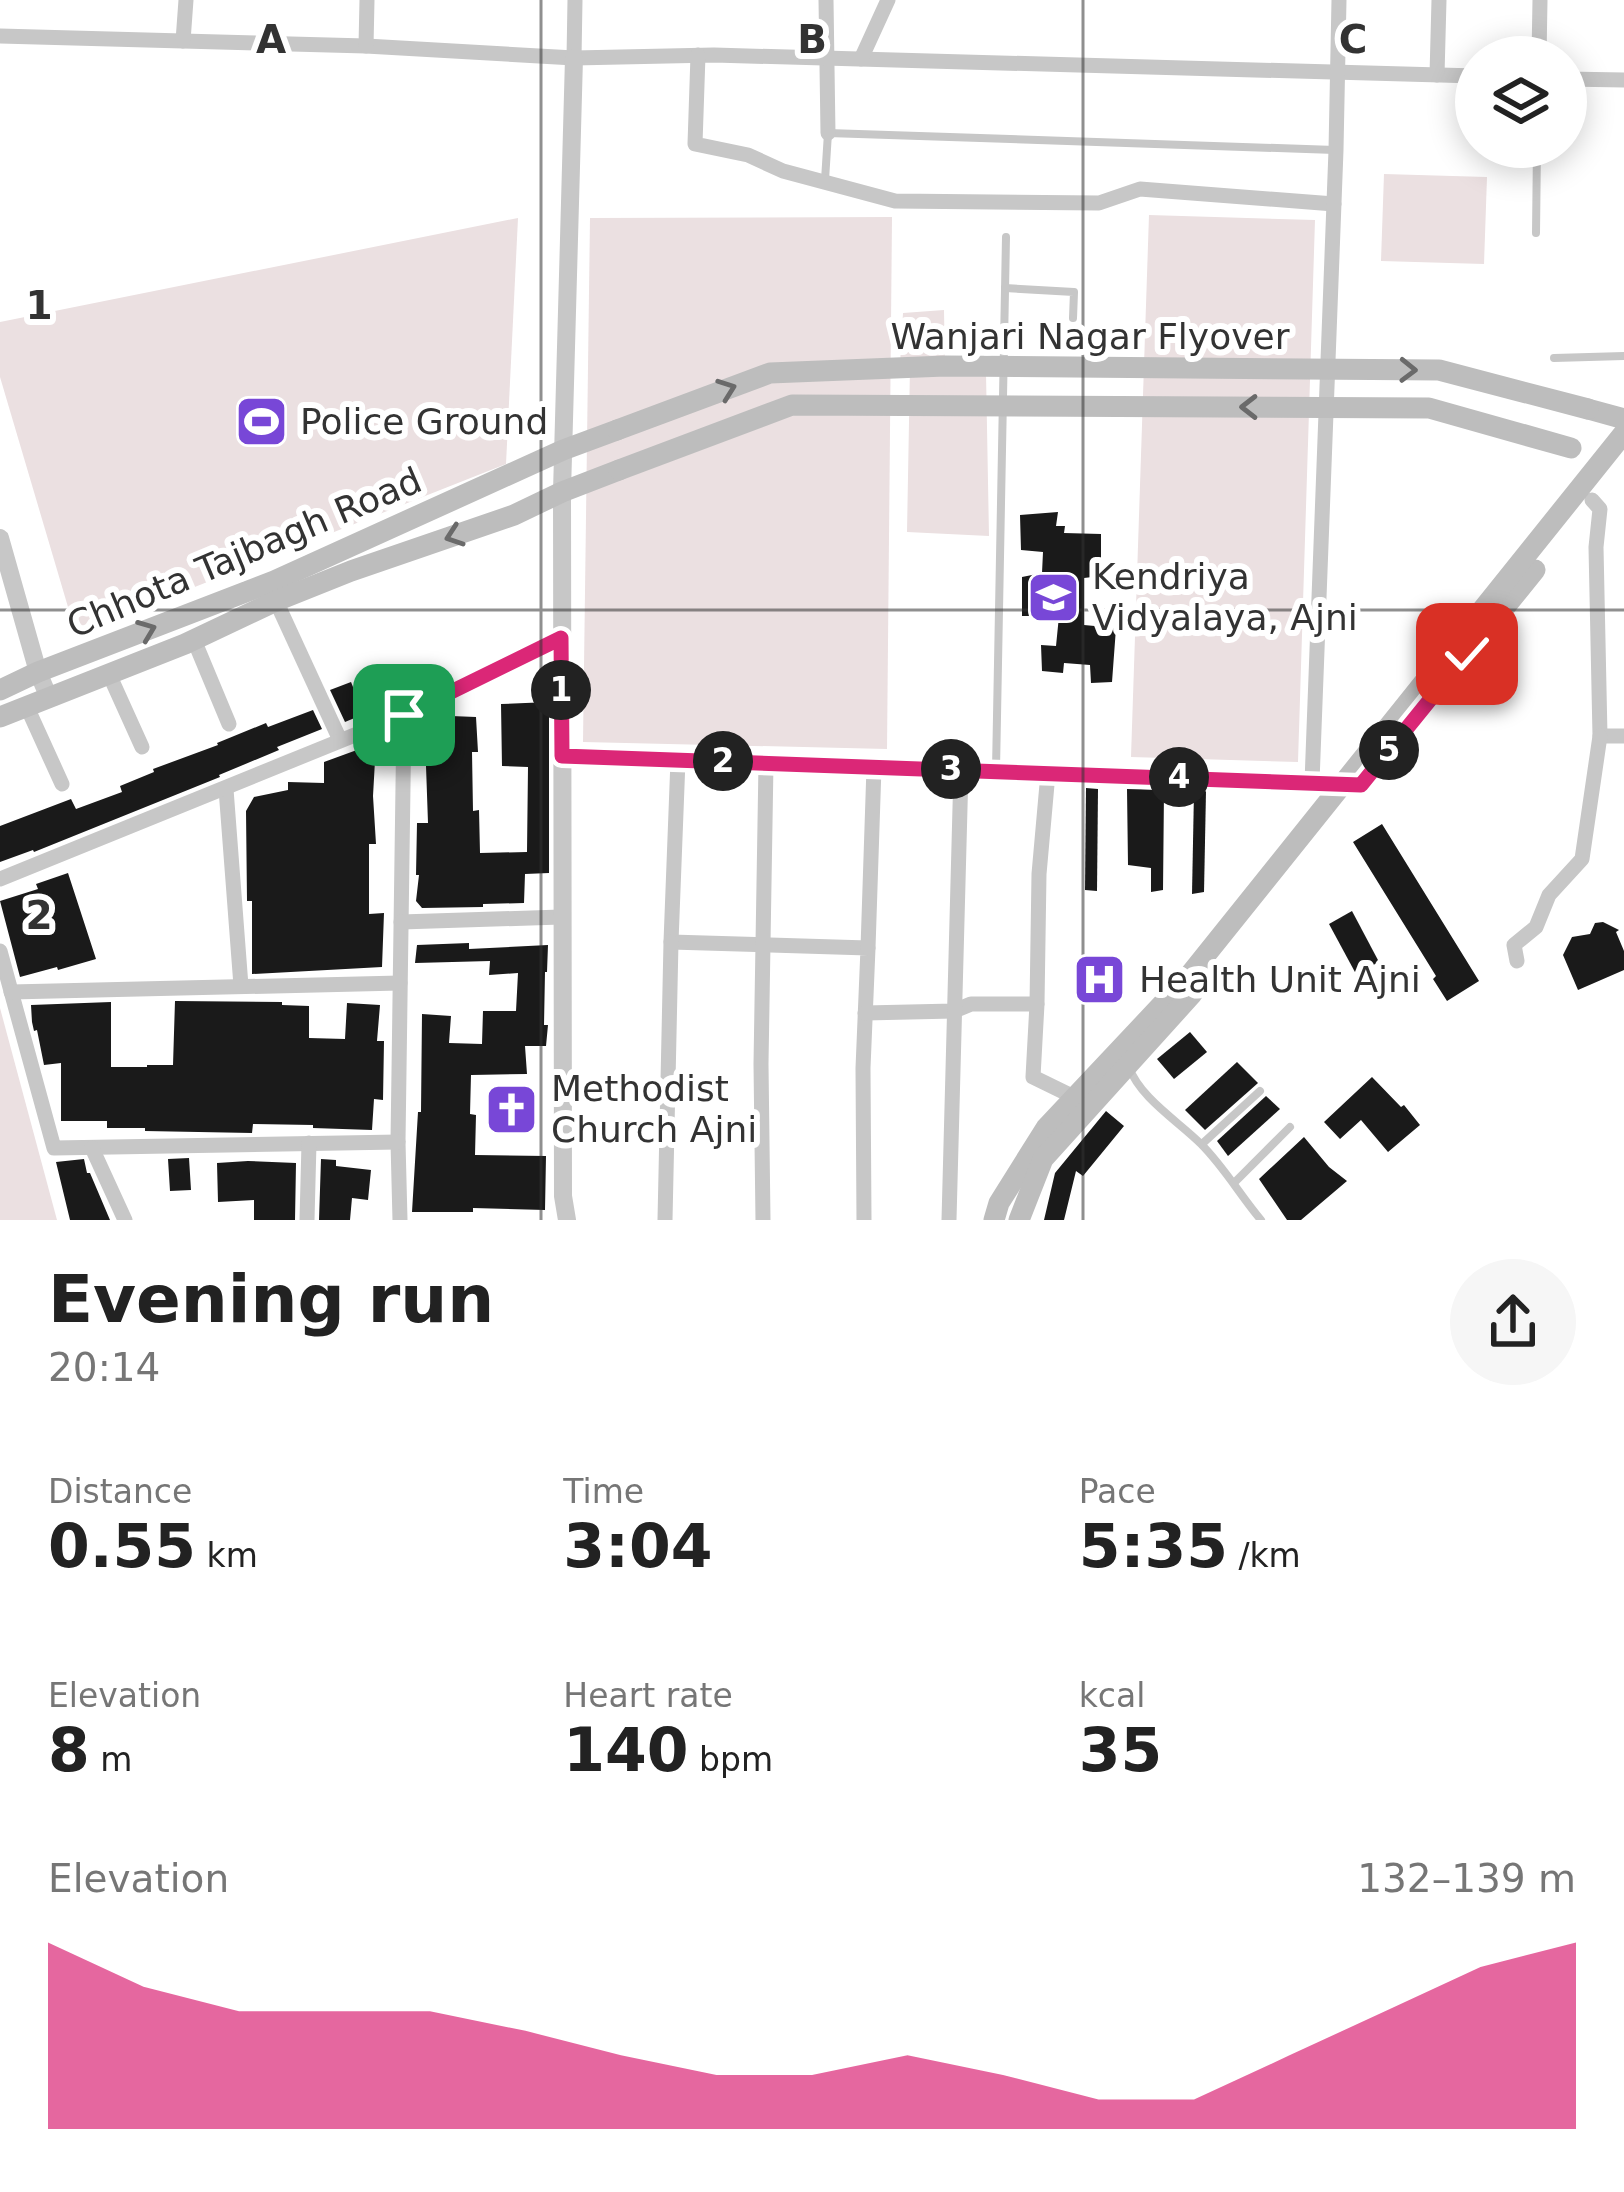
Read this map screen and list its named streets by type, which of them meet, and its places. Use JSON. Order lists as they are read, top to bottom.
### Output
{
  "streets": {
    "main road": ["Wanjari Nagar Flyover", "Chhota Tajbagh Road"]
  },
  "crossings": [
    ["Wanjari Nagar Flyover", "Chhota Tajbagh Road"]
  ],
  "one_way": ["Chhota Tajbagh Road"],
  "places": {
    "sports": ["Police Ground"],
    "school or university": ["Kendriya Vidyalaya, Ajni"],
    "hospital": ["Health Unit Ajni"],
    "church": ["Methodist Church Ajni"]
  },
  "page": {
    "pins": [
      "1",
      "5",
      "2",
      "3",
      "4"
    ],
    "heading": ["Evening run", "20:14"],
    "stats": [
      ["Distance", "0.55 km"],
      ["Time", "3:04"],
      ["Pace", "5:35 /km"],
      ["Elevation", "8 m"],
      ["Heart rate", "140 bpm"],
      ["kcal", "35"]
    ],
    "chart": ["Elevation", "132–139 m"]
  },
  "grid": {
    "columns": ["A", "B", "C"],
    "rows": ["1", "2"]
  }
}
